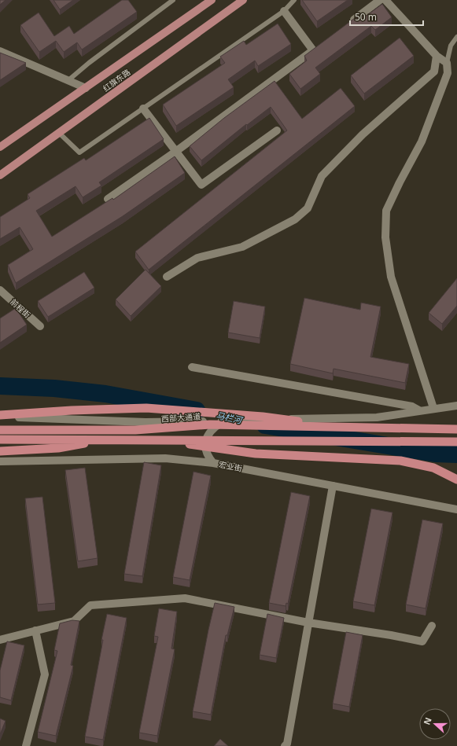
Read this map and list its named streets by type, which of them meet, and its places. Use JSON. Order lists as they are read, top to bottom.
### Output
{
  "streets": {
    "highway": ["西部大通道"],
    "main road": ["红旗东路"],
    "street": ["前程街", "宏业街"]
  },
  "water": ["马栏河"],
  "scale_bar": "50 m",
  "north": "left"
}
